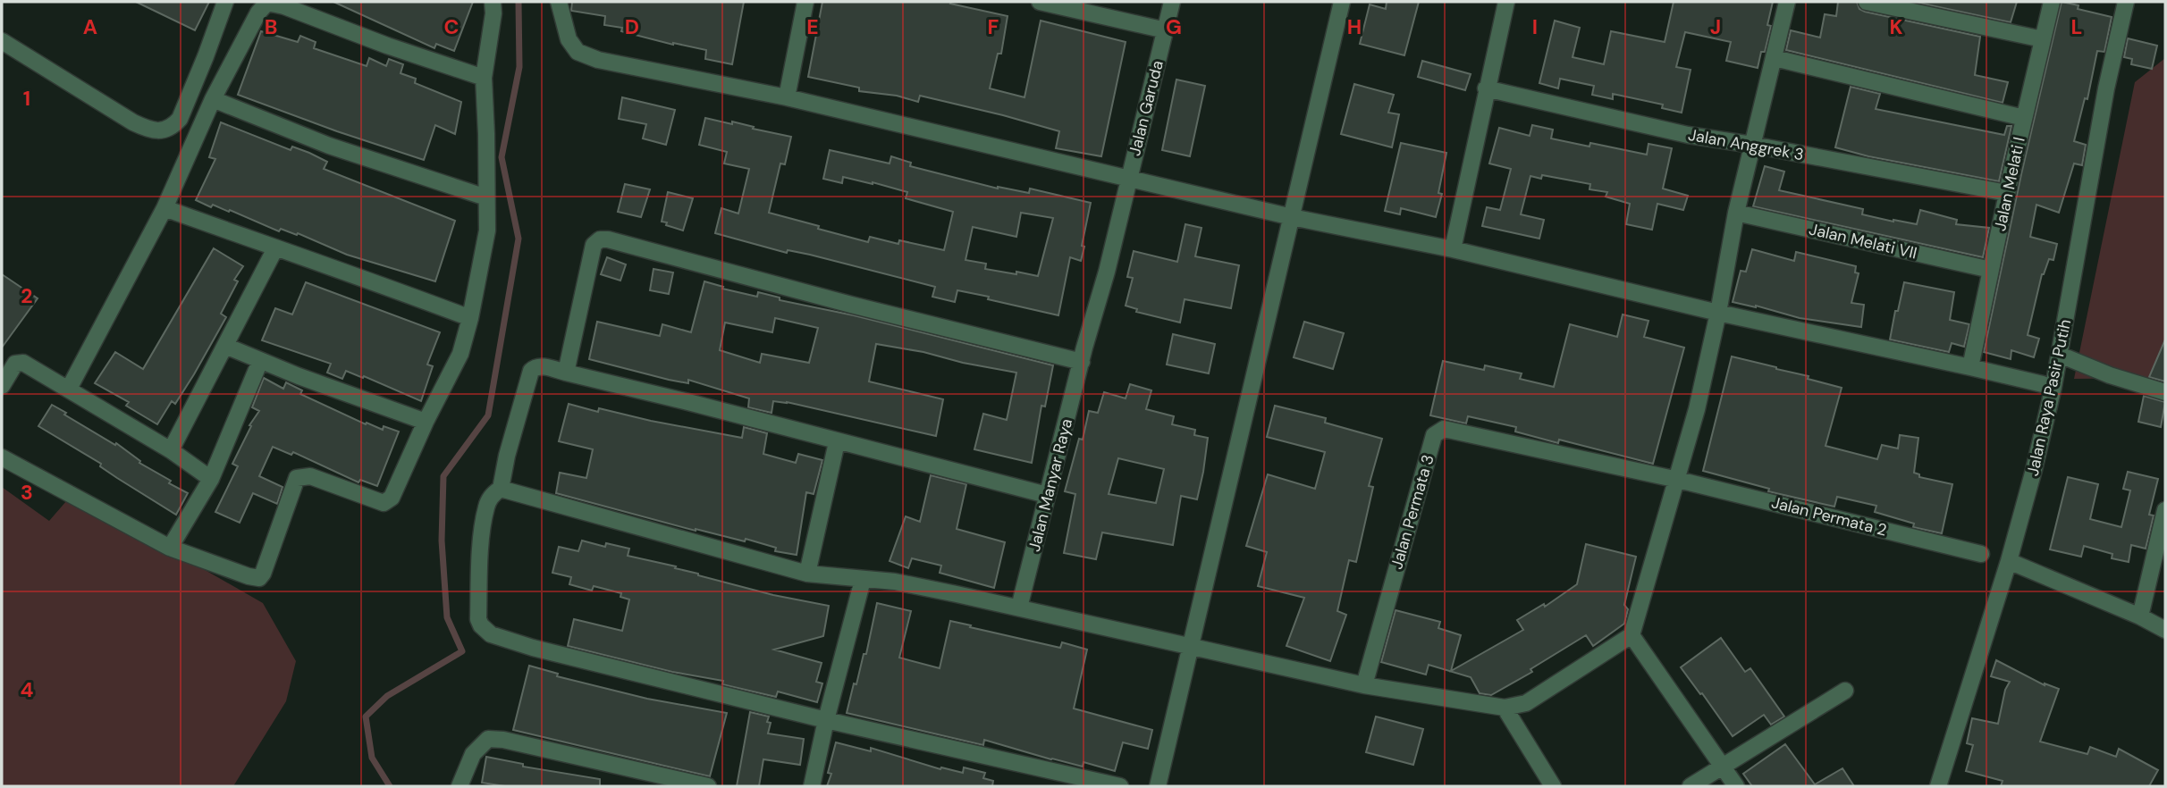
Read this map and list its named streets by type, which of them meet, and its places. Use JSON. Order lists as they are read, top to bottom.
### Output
{
  "streets": {
    "street": [
      "Jalan Garuda",
      "Jalan Anggrek 3",
      "Jalan Melati I",
      "Jalan Melati VII",
      "Jalan Raya Pasir Putih",
      "Jalan Manyar Raya",
      "Jalan Permata 3",
      "Jalan Permata 2"
    ]
  },
  "crossings": [
    ["Jalan Garuda", "Jalan Manyar Raya"],
    ["Jalan Anggrek 3", "Jalan Melati I"],
    ["Jalan Melati I", "Jalan Melati VII"],
    ["Jalan Permata 3", "Jalan Permata 2"]
  ],
  "grid": {
    "columns": [
      "A",
      "B",
      "C",
      "D",
      "E",
      "F",
      "G",
      "H",
      "I",
      "J",
      "K",
      "L"
    ],
    "rows": [
      "1",
      "2",
      "3",
      "4"
    ]
  }
}
